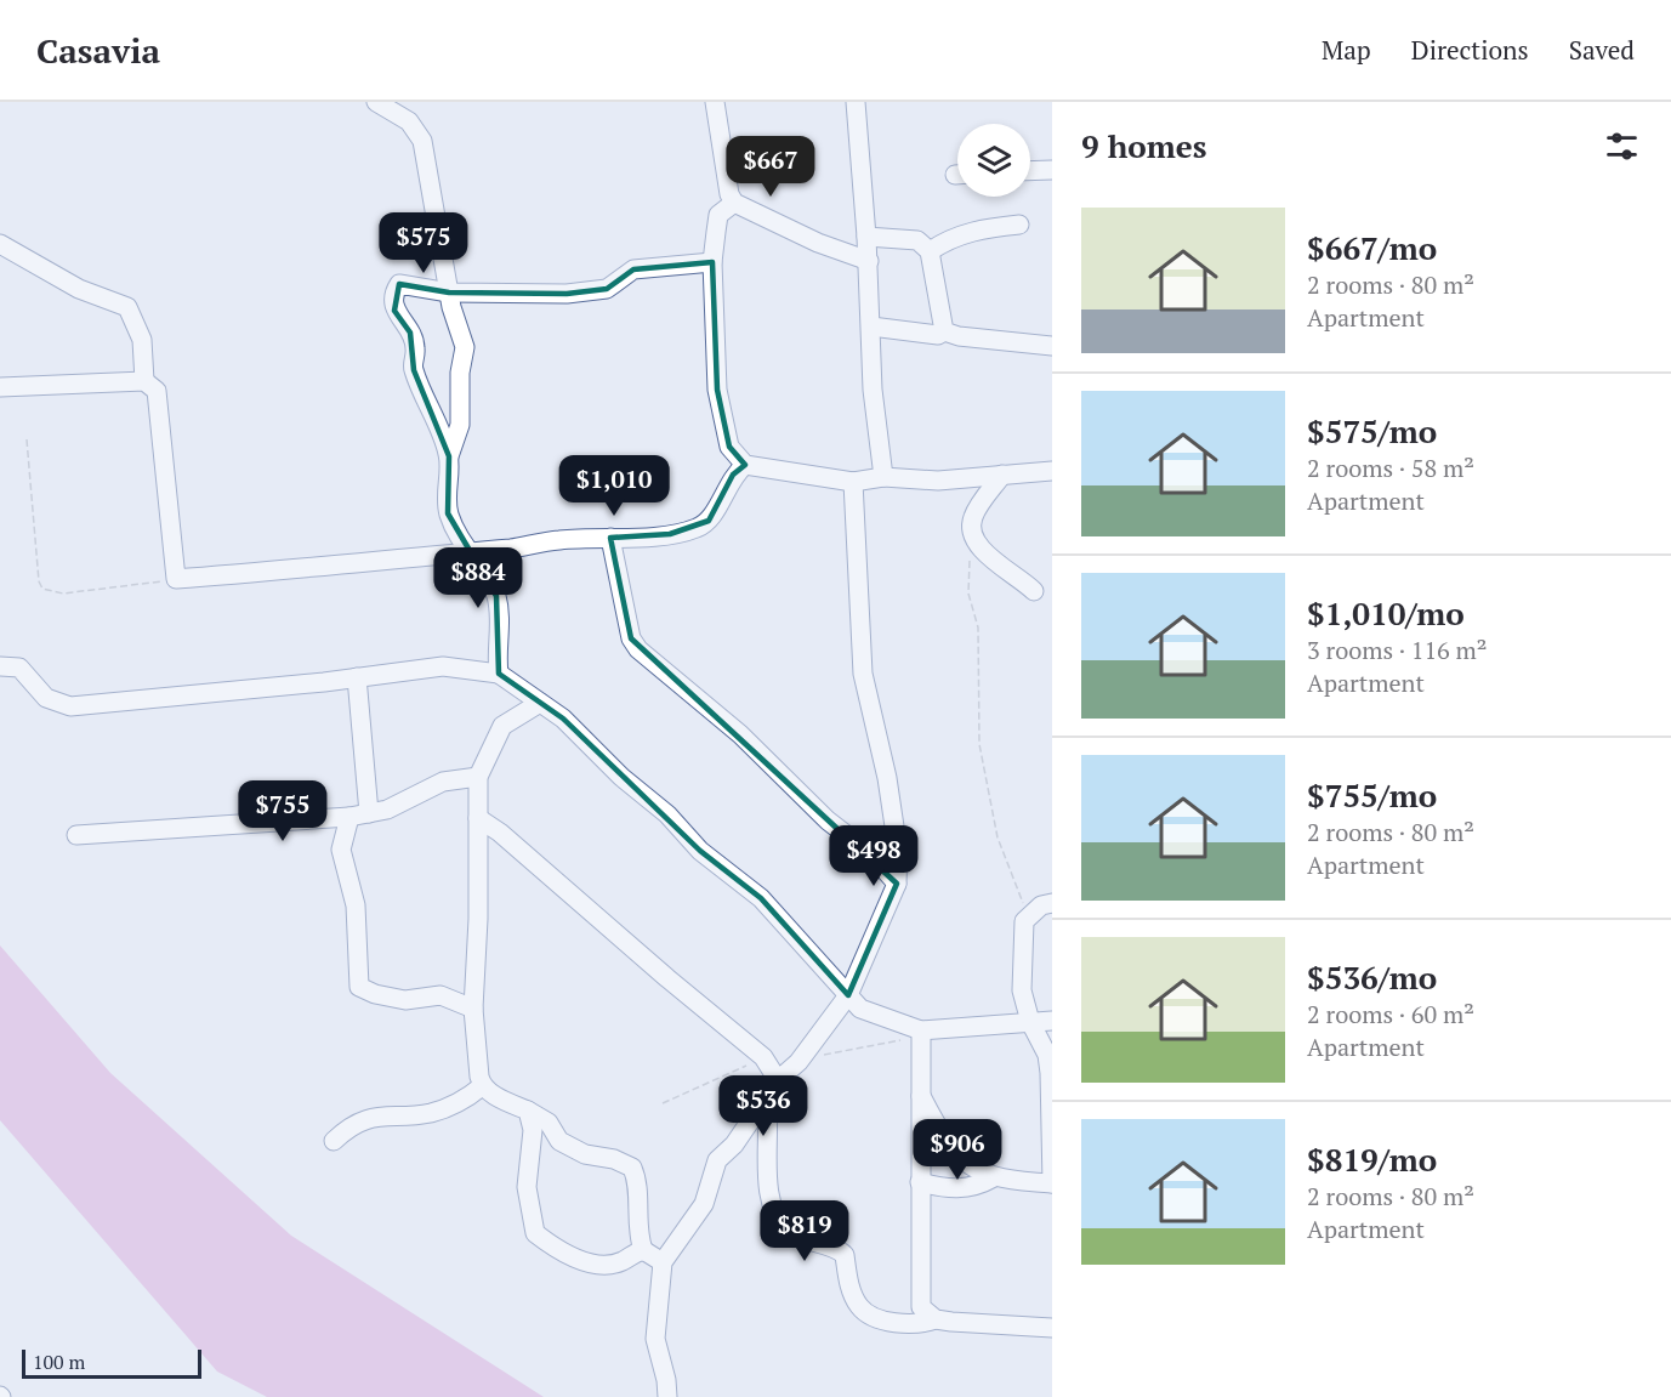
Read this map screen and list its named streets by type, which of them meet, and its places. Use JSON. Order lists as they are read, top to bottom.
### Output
{
  "scale_bar": "100 m",
  "page": {
    "header": "Casavia",
    "nav": ["Map", "Directions", "Saved"],
    "heading": "9 homes",
    "price": [
      "$667",
      "$575",
      "$1,010",
      "$884",
      "$755",
      "$498",
      "$536",
      "$906",
      "$819"
    ],
    "list": [
      {
        "name": "$667/mo",
        "note": "2 rooms · 80 m² · Apartment"
      },
      {
        "name": "$575/mo",
        "note": "2 rooms · 58 m² · Apartment"
      },
      {
        "name": "$1,010/mo",
        "note": "3 rooms · 116 m² · Apartment"
      },
      {
        "name": "$755/mo",
        "note": "2 rooms · 80 m² · Apartment"
      },
      {
        "name": "$536/mo",
        "note": "2 rooms · 60 m² · Apartment"
      },
      {
        "name": "$819/mo",
        "note": "2 rooms · 80 m² · Apartment"
      }
    ],
    "scale": "100 m"
  }
}
